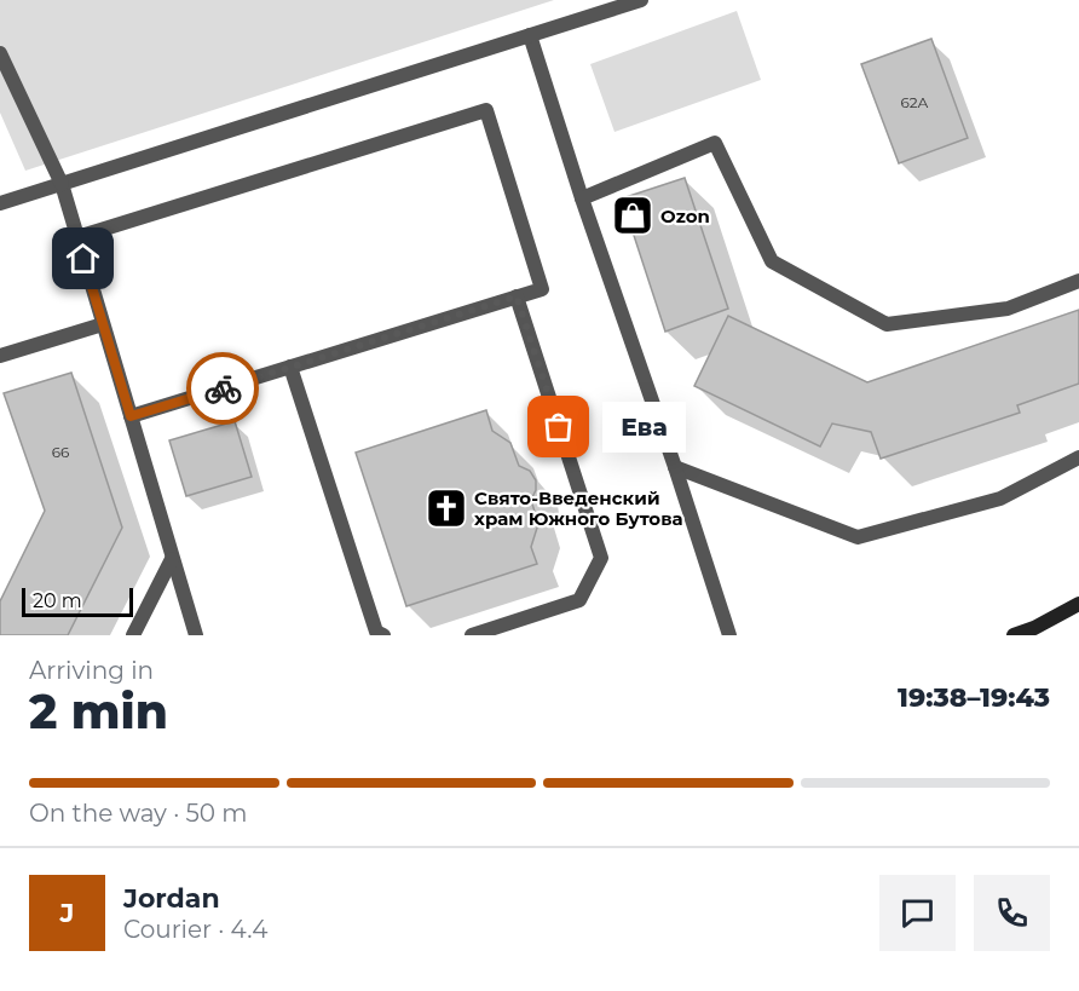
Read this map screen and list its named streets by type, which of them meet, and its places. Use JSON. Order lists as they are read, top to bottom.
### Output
{
  "places": {
    "shop": ["Ozon"],
    "other": ["Ева"],
    "church": ["Свято-Введенский храм Южного Бутова"]
  },
  "house_numbers": ["62А", "66"],
  "scale_bar": "20 m",
  "page": {
    "bubble": "Ева",
    "scale": "20 m",
    "heading": ["2 min", "Arriving in", "19:38–19:43"],
    "panel": ["Jordan", "Courier · 4.4"],
    "bar": "On the way · 50 m",
    "round": "J"
  }
}
